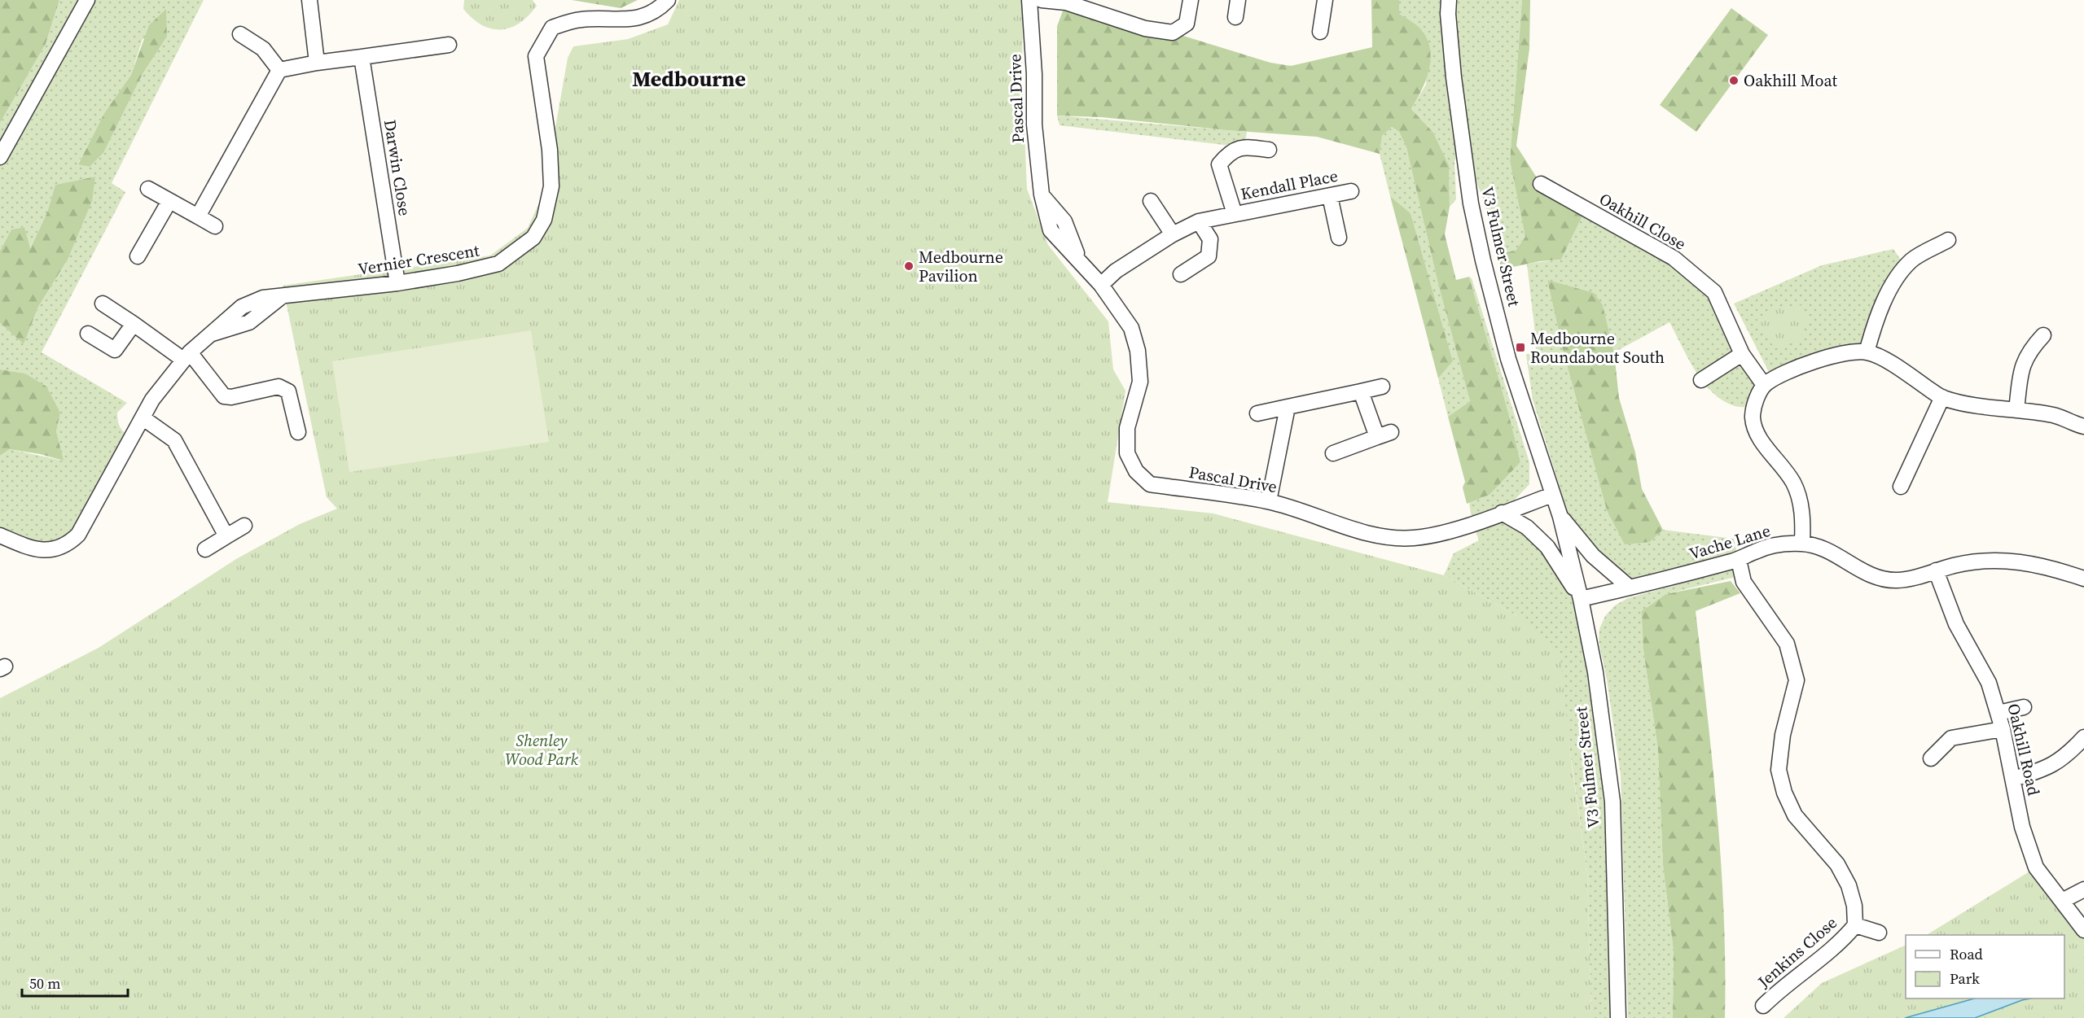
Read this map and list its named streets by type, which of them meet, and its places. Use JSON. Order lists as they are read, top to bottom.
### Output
{
  "streets": {
    "street": [
      "Pascal Drive",
      "Darwin Close",
      "Kendall Place",
      "Oakhill Close",
      "V3 Fulmer Street",
      "Vernier Crescent",
      "Vache Lane",
      "Oakhill Road",
      "Jenkins Close"
    ]
  },
  "crossings": [
    ["Pascal Drive", "Kendall Place"],
    ["Pascal Drive", "V3 Fulmer Street"],
    ["Darwin Close", "Vernier Crescent"],
    ["V3 Fulmer Street", "Vache Lane"],
    ["Vache Lane", "Oakhill Road"],
    ["Vache Lane", "Jenkins Close"]
  ],
  "districts": ["Medbourne"],
  "parks": ["Shenley Wood Park"],
  "places": {
    "other": ["Oakhill Moat", "Medbourne Pavilion"],
    "transit": ["Medbourne Roundabout South"]
  },
  "legend": ["Road", "Park"],
  "scale_bar": "50 m"
}
